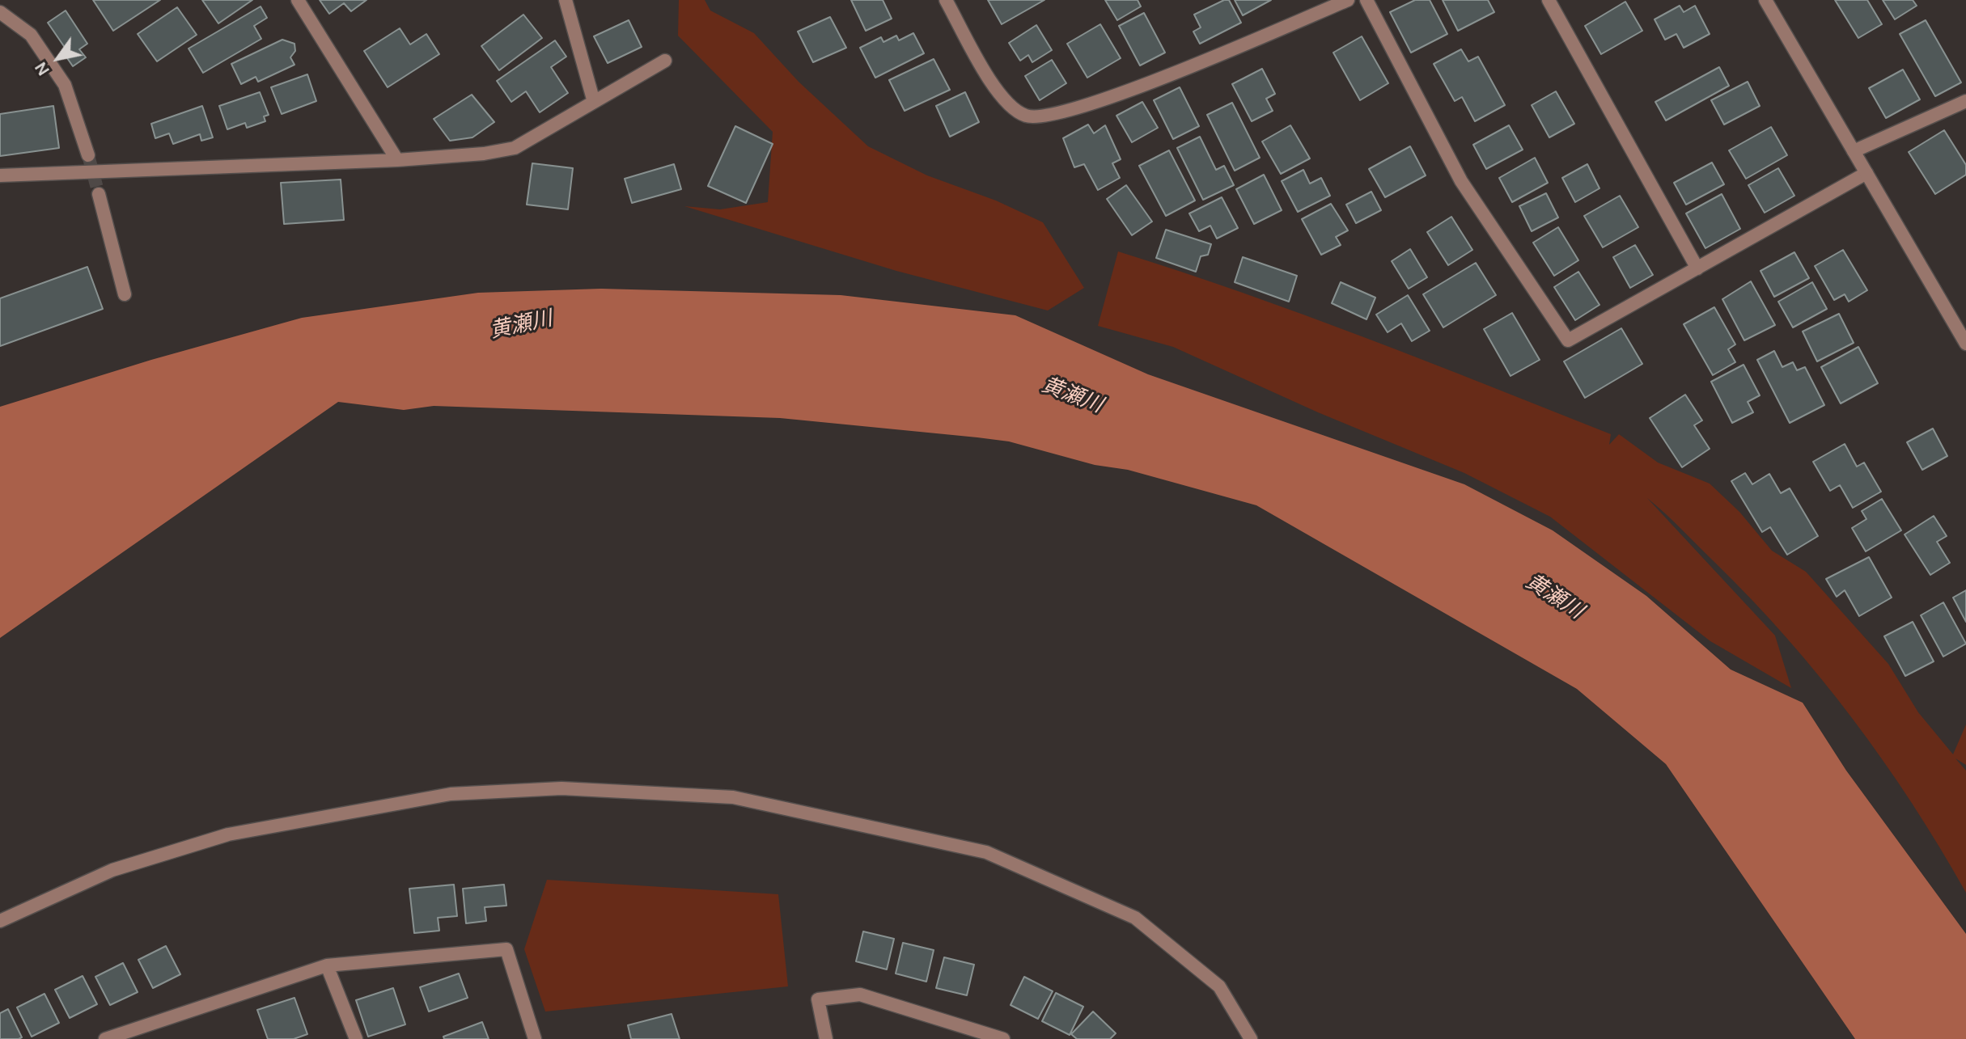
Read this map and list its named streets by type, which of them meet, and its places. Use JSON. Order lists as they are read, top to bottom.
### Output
{
  "water": ["黄瀬川"],
  "north": "bottom left"
}
